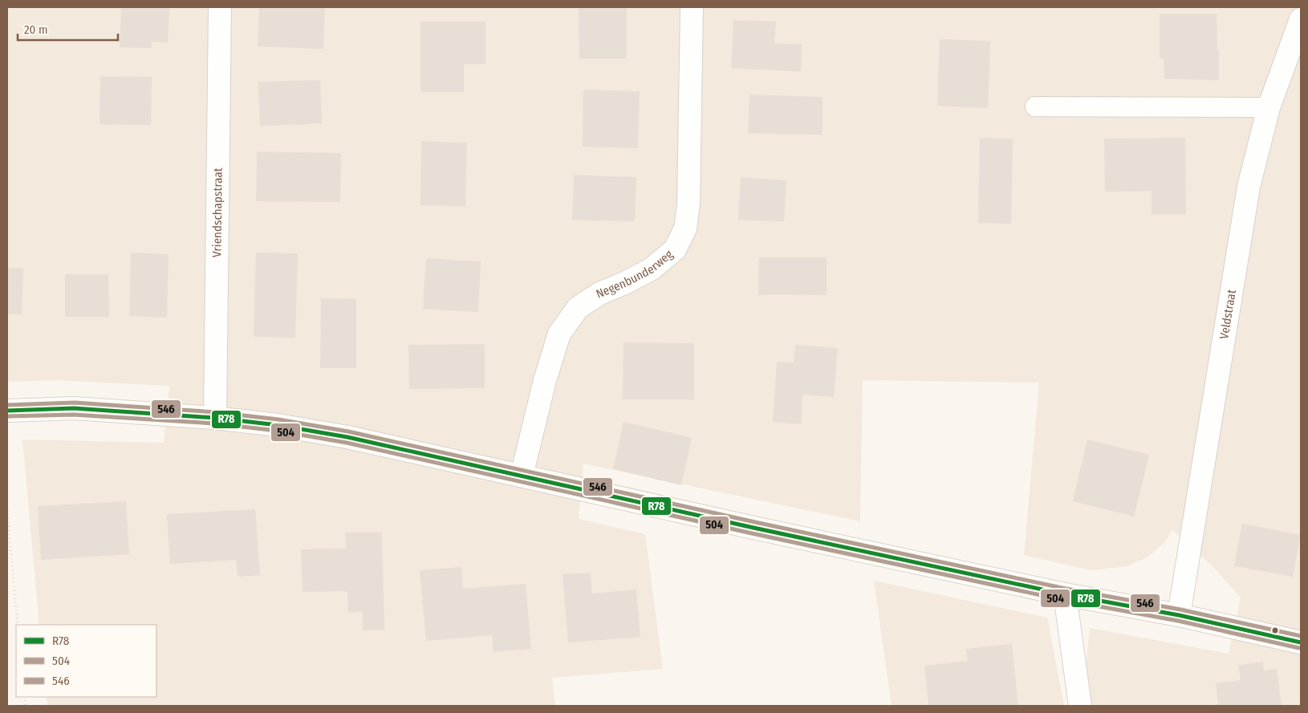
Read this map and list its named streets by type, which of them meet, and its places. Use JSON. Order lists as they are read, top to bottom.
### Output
{
  "streets": {
    "street": ["Vriendschapstraat", "Negenbunderweg", "Veldstraat"]
  },
  "lines": ["transit line 546", "transit line R78", "transit line 504"],
  "legend": ["R78", "504", "546"],
  "scale_bar": "20 m"
}
